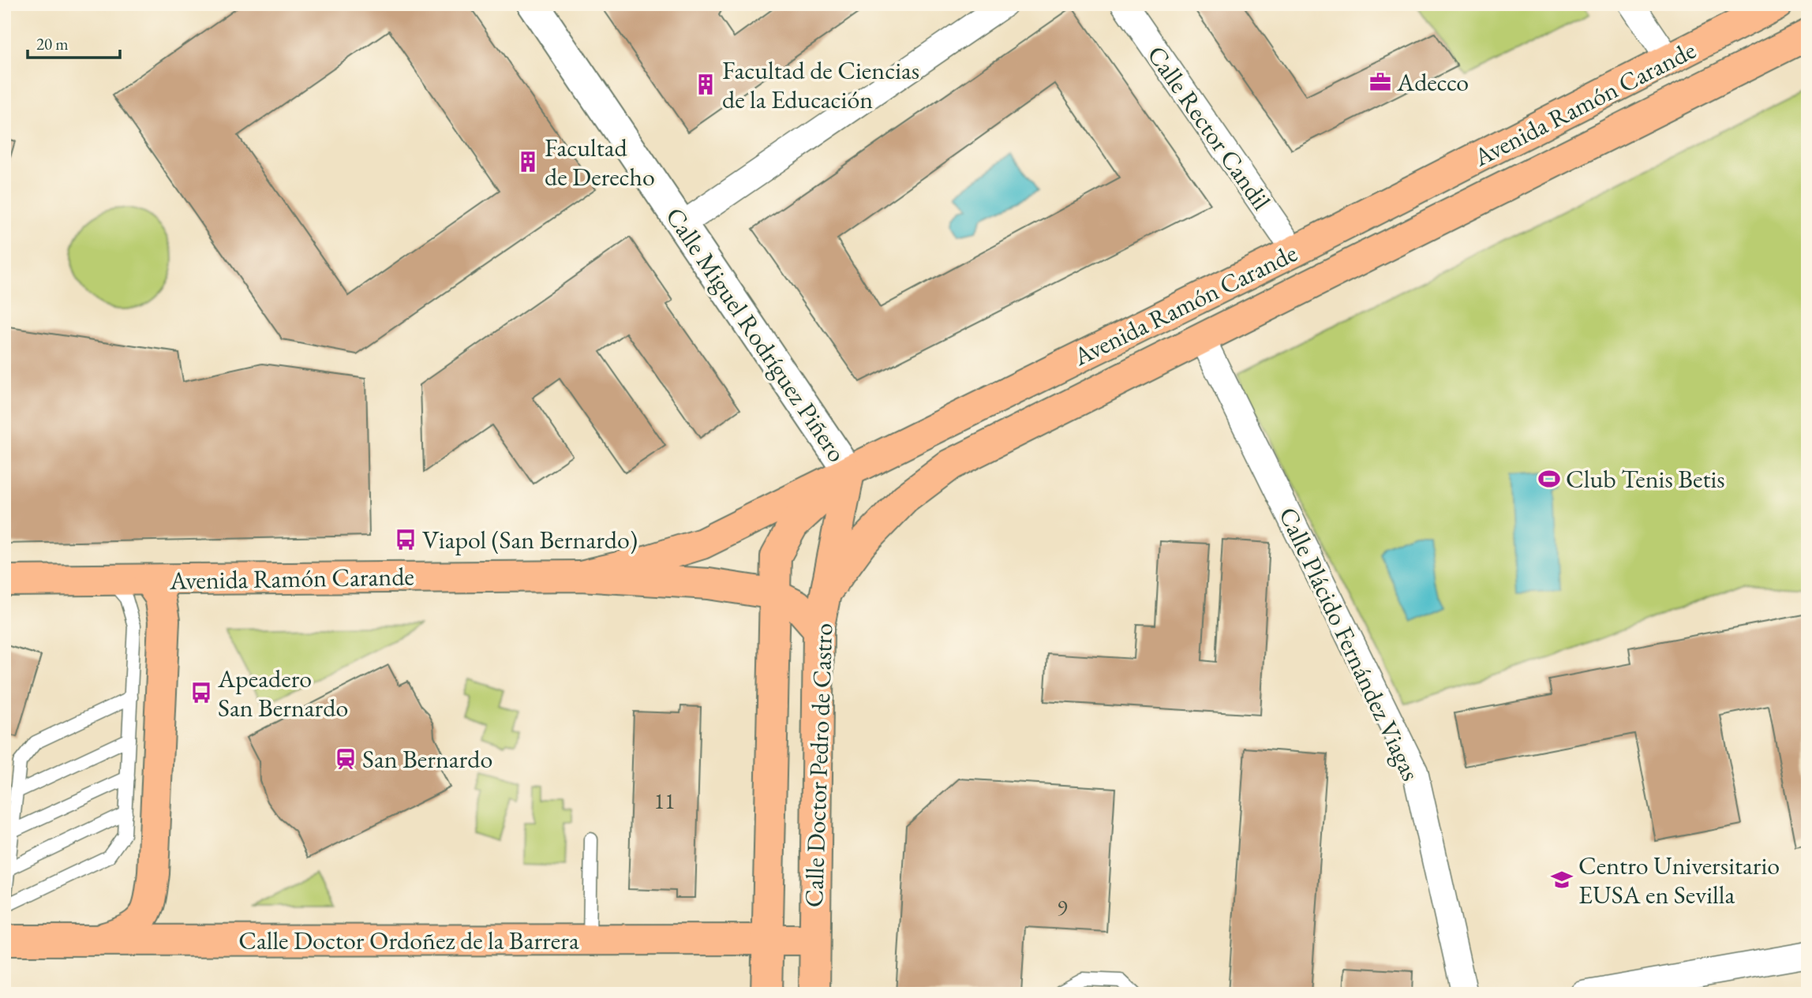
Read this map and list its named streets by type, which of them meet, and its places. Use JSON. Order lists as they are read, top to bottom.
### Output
{
  "streets": {
    "main road": ["Avenida Ramón Carande", "Calle Doctor Pedro de Castro", "Calle Doctor Ordoñez de la Barrera"],
    "street": ["Calle Rector Candil", "Calle Miguel Rodríguez Piñero", "Calle Plácido Fernández Viagas"]
  },
  "crossings": [
    ["Avenida Ramón Carande", "Calle Rector Candil"],
    ["Avenida Ramón Carande", "Calle Miguel Rodríguez Piñero"],
    ["Avenida Ramón Carande", "Calle Plácido Fernández Viagas"],
    ["Avenida Ramón Carande", "Calle Doctor Pedro de Castro"],
    ["Calle Miguel Rodríguez Piñero", "Calle Doctor Pedro de Castro"],
    ["Calle Doctor Pedro de Castro", "Calle Doctor Ordoñez de la Barrera"]
  ],
  "places": {
    "office": ["Adecco"],
    "building": ["Facultad de Ciencias de la Educación", "Facultad de Derecho"],
    "sports": ["Club Tenis Betis"],
    "bus stop": ["Viapol (San Bernardo)", "Apeadero San Bernardo"],
    "station": ["San Bernardo"],
    "school or university": ["Centro Universitario EUSA en Sevilla"]
  },
  "house_numbers": ["11", "9"],
  "scale_bar": "20 m"
}
